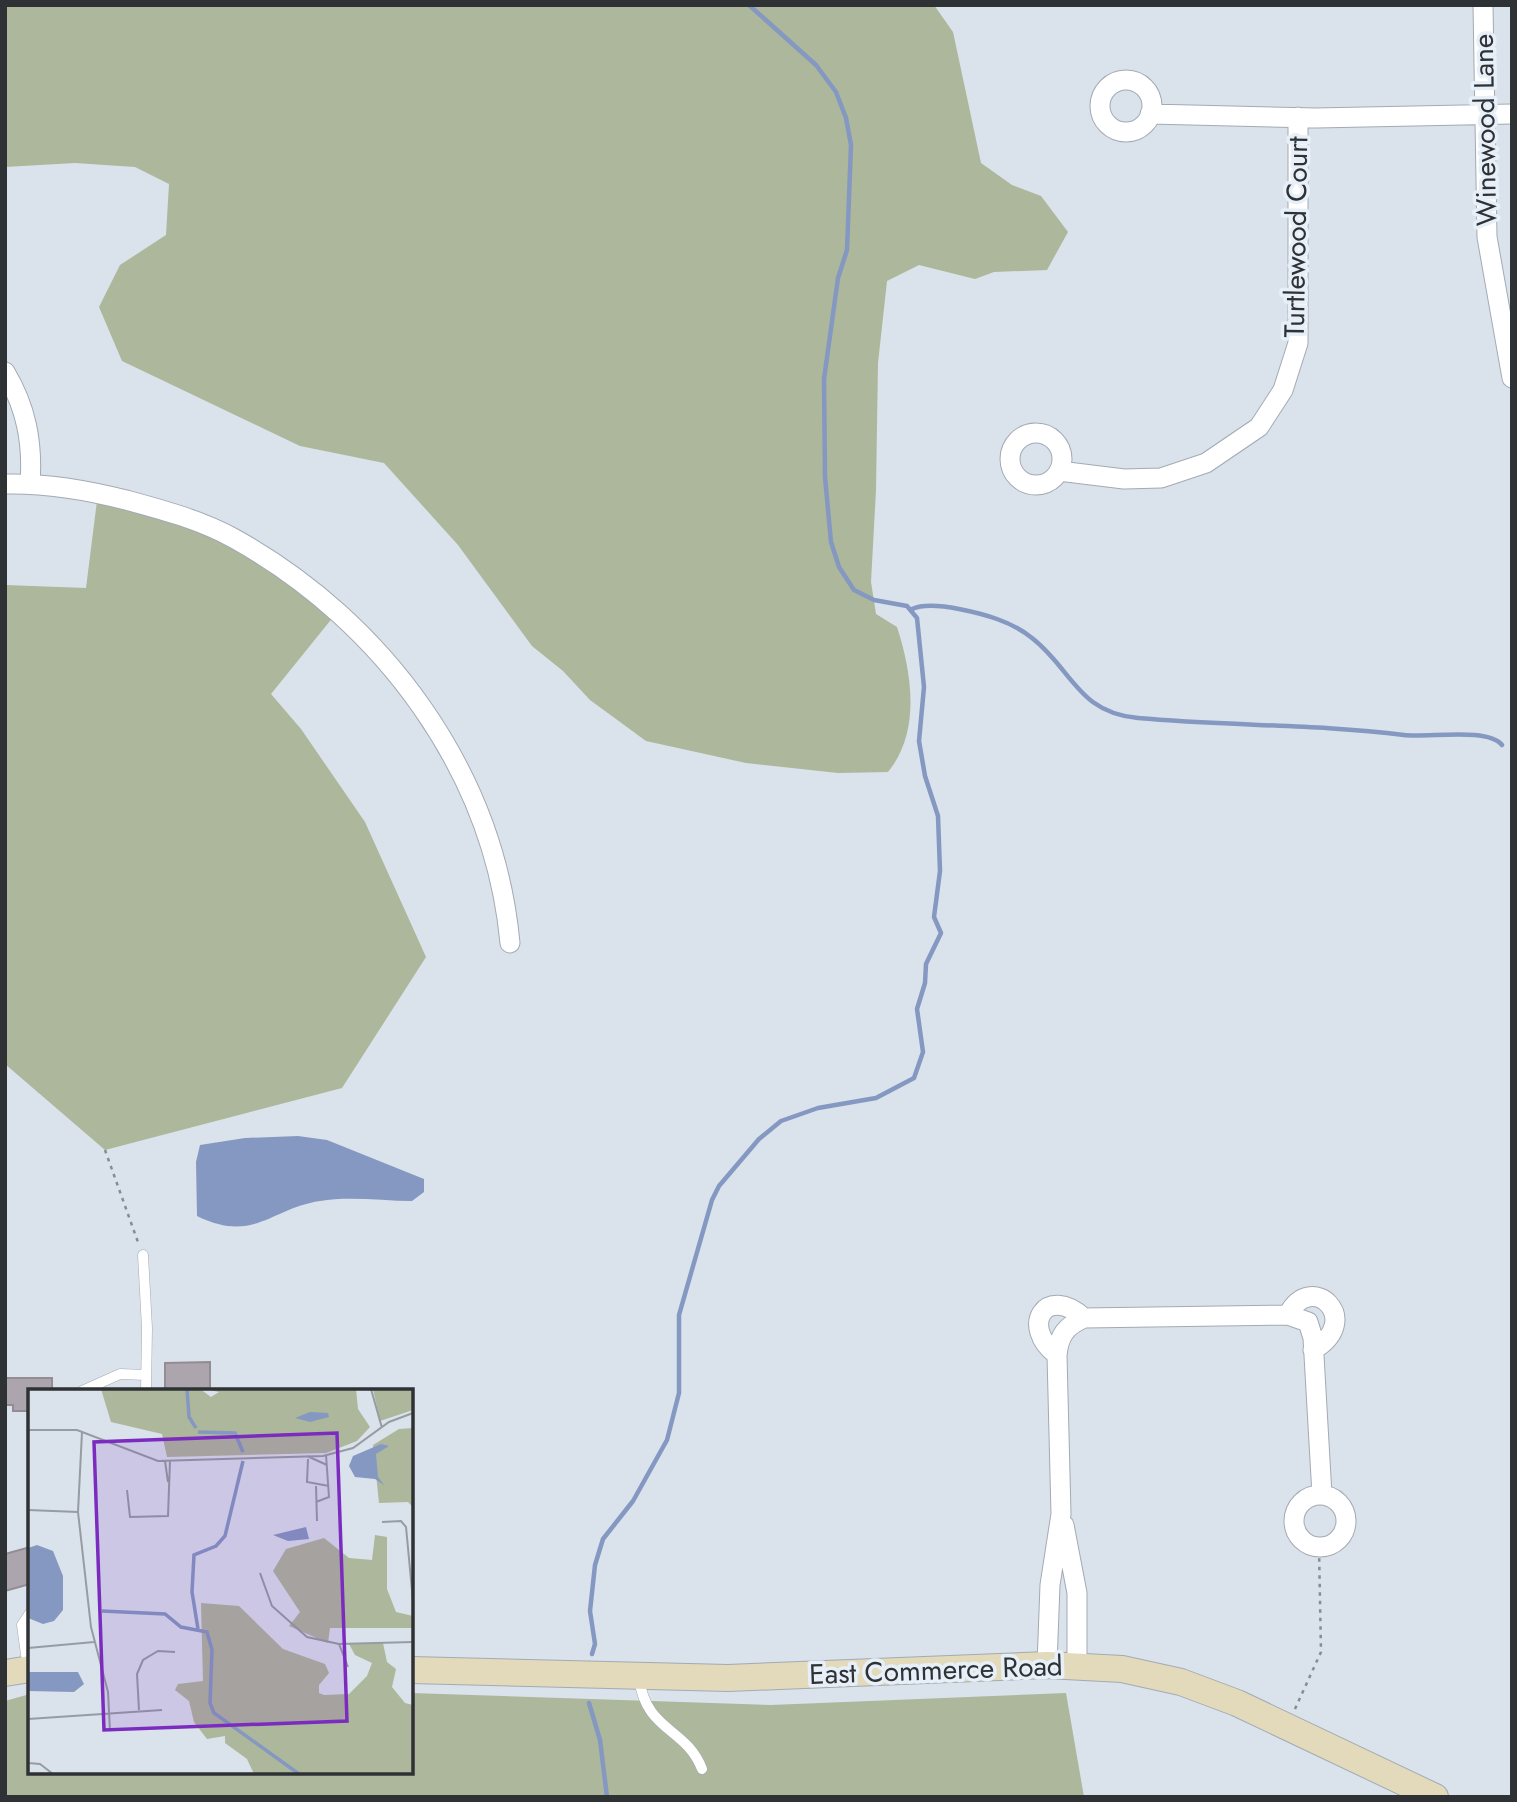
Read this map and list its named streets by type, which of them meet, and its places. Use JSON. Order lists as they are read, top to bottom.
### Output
{
  "streets": {
    "main road": ["East Commerce Road"],
    "street": ["Winewood Lane", "Turtlewood Court"]
  }
}
